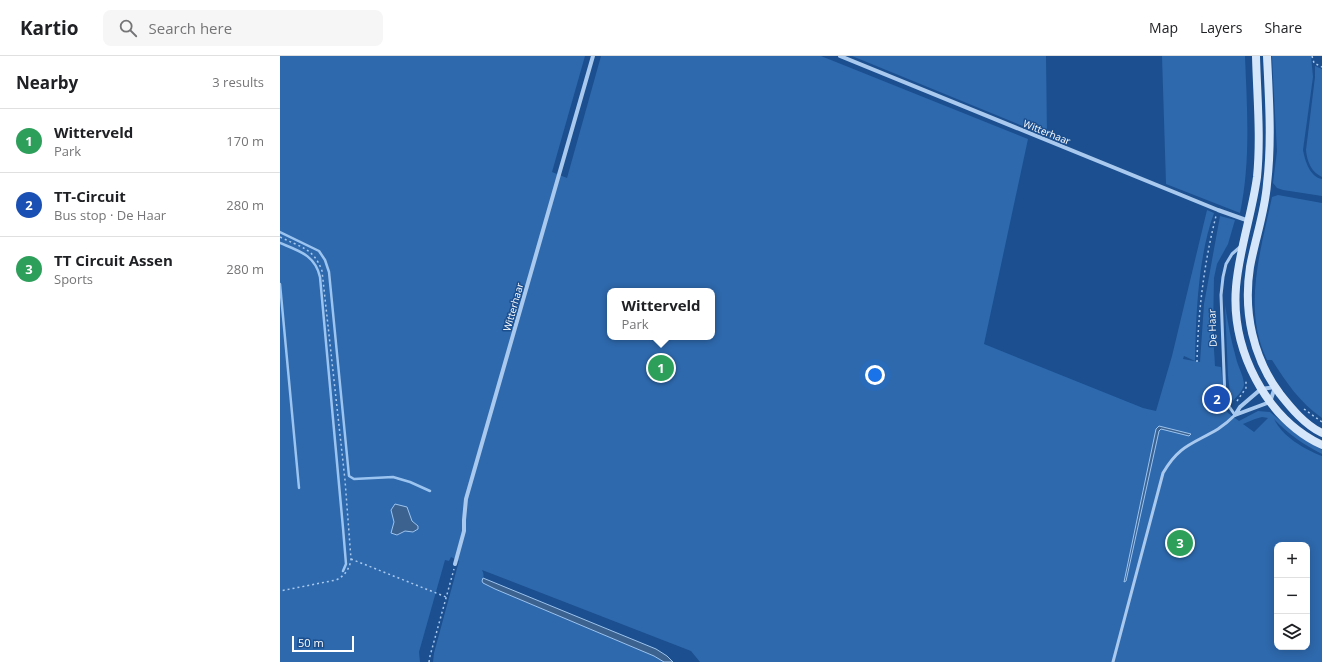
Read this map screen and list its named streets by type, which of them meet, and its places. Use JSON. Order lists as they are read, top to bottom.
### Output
{
  "streets": {
    "street": ["Witterhaar"],
    "lane": ["De Haar"]
  },
  "scale_bar": "50 m",
  "page": {
    "header": "Kartio",
    "search": "Search here",
    "nav": ["Map", "Layers", "Share"],
    "heading": ["Nearby", "3 results"],
    "list": [
      {
        "mark": "1",
        "name": "Witterveld",
        "note": "Park",
        "value": "170 m"
      },
      {
        "mark": "2",
        "name": "TT-Circuit",
        "note": "Bus stop · De Haar",
        "value": "280 m"
      },
      {
        "mark": "3",
        "name": "TT Circuit Assen",
        "note": "Sports",
        "value": "280 m"
      }
    ],
    "popup": ["Witterveld", "Park"],
    "pins": ["1", "2", "3"],
    "map_buttons": ["+", "−"],
    "scale": "50 m"
  }
}
